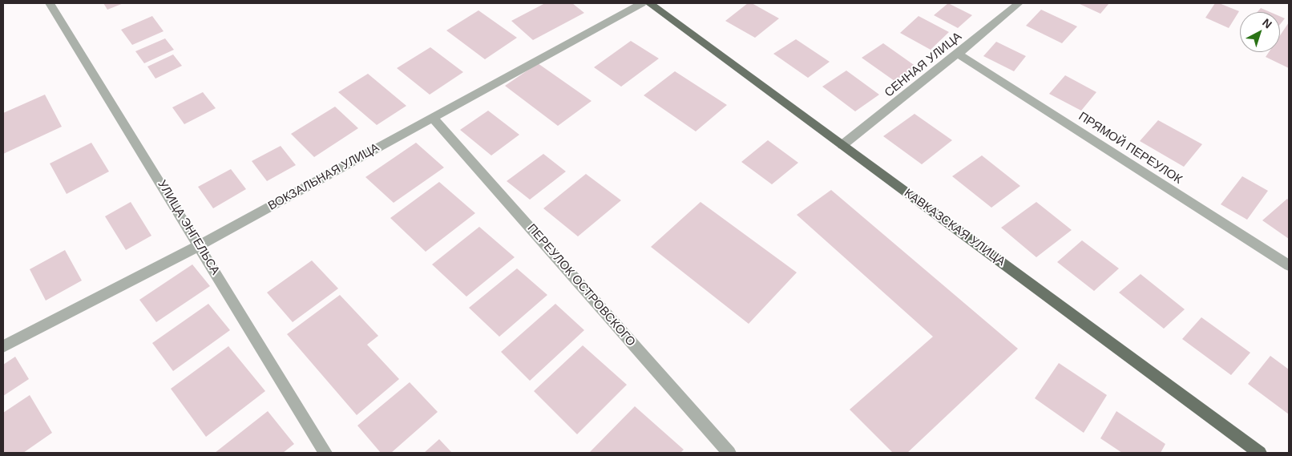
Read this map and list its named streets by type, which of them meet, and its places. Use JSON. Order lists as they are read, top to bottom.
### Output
{
  "streets": {
    "main road": ["КАВКАЗСКАЯ УЛИЦА"],
    "street": [
      "СЕННАЯ УЛИЦА",
      "ПРЯМОЙ ПЕРЕУЛОК",
      "ВОКЗАЛЬНАЯ УЛИЦА",
      "УЛИЦА ЭНГЕЛЬСА",
      "ПЕРЕУЛОК ОСТРОВСКОГО"
    ]
  },
  "crossings": [
    ["СЕННАЯ УЛИЦА", "ПРЯМОЙ ПЕРЕУЛОК"],
    ["СЕННАЯ УЛИЦА", "КАВКАЗСКАЯ УЛИЦА"],
    ["ВОКЗАЛЬНАЯ УЛИЦА", "УЛИЦА ЭНГЕЛЬСА"],
    ["ВОКЗАЛЬНАЯ УЛИЦА", "ПЕРЕУЛОК ОСТРОВСКОГО"]
  ],
  "north": "top right"
}
